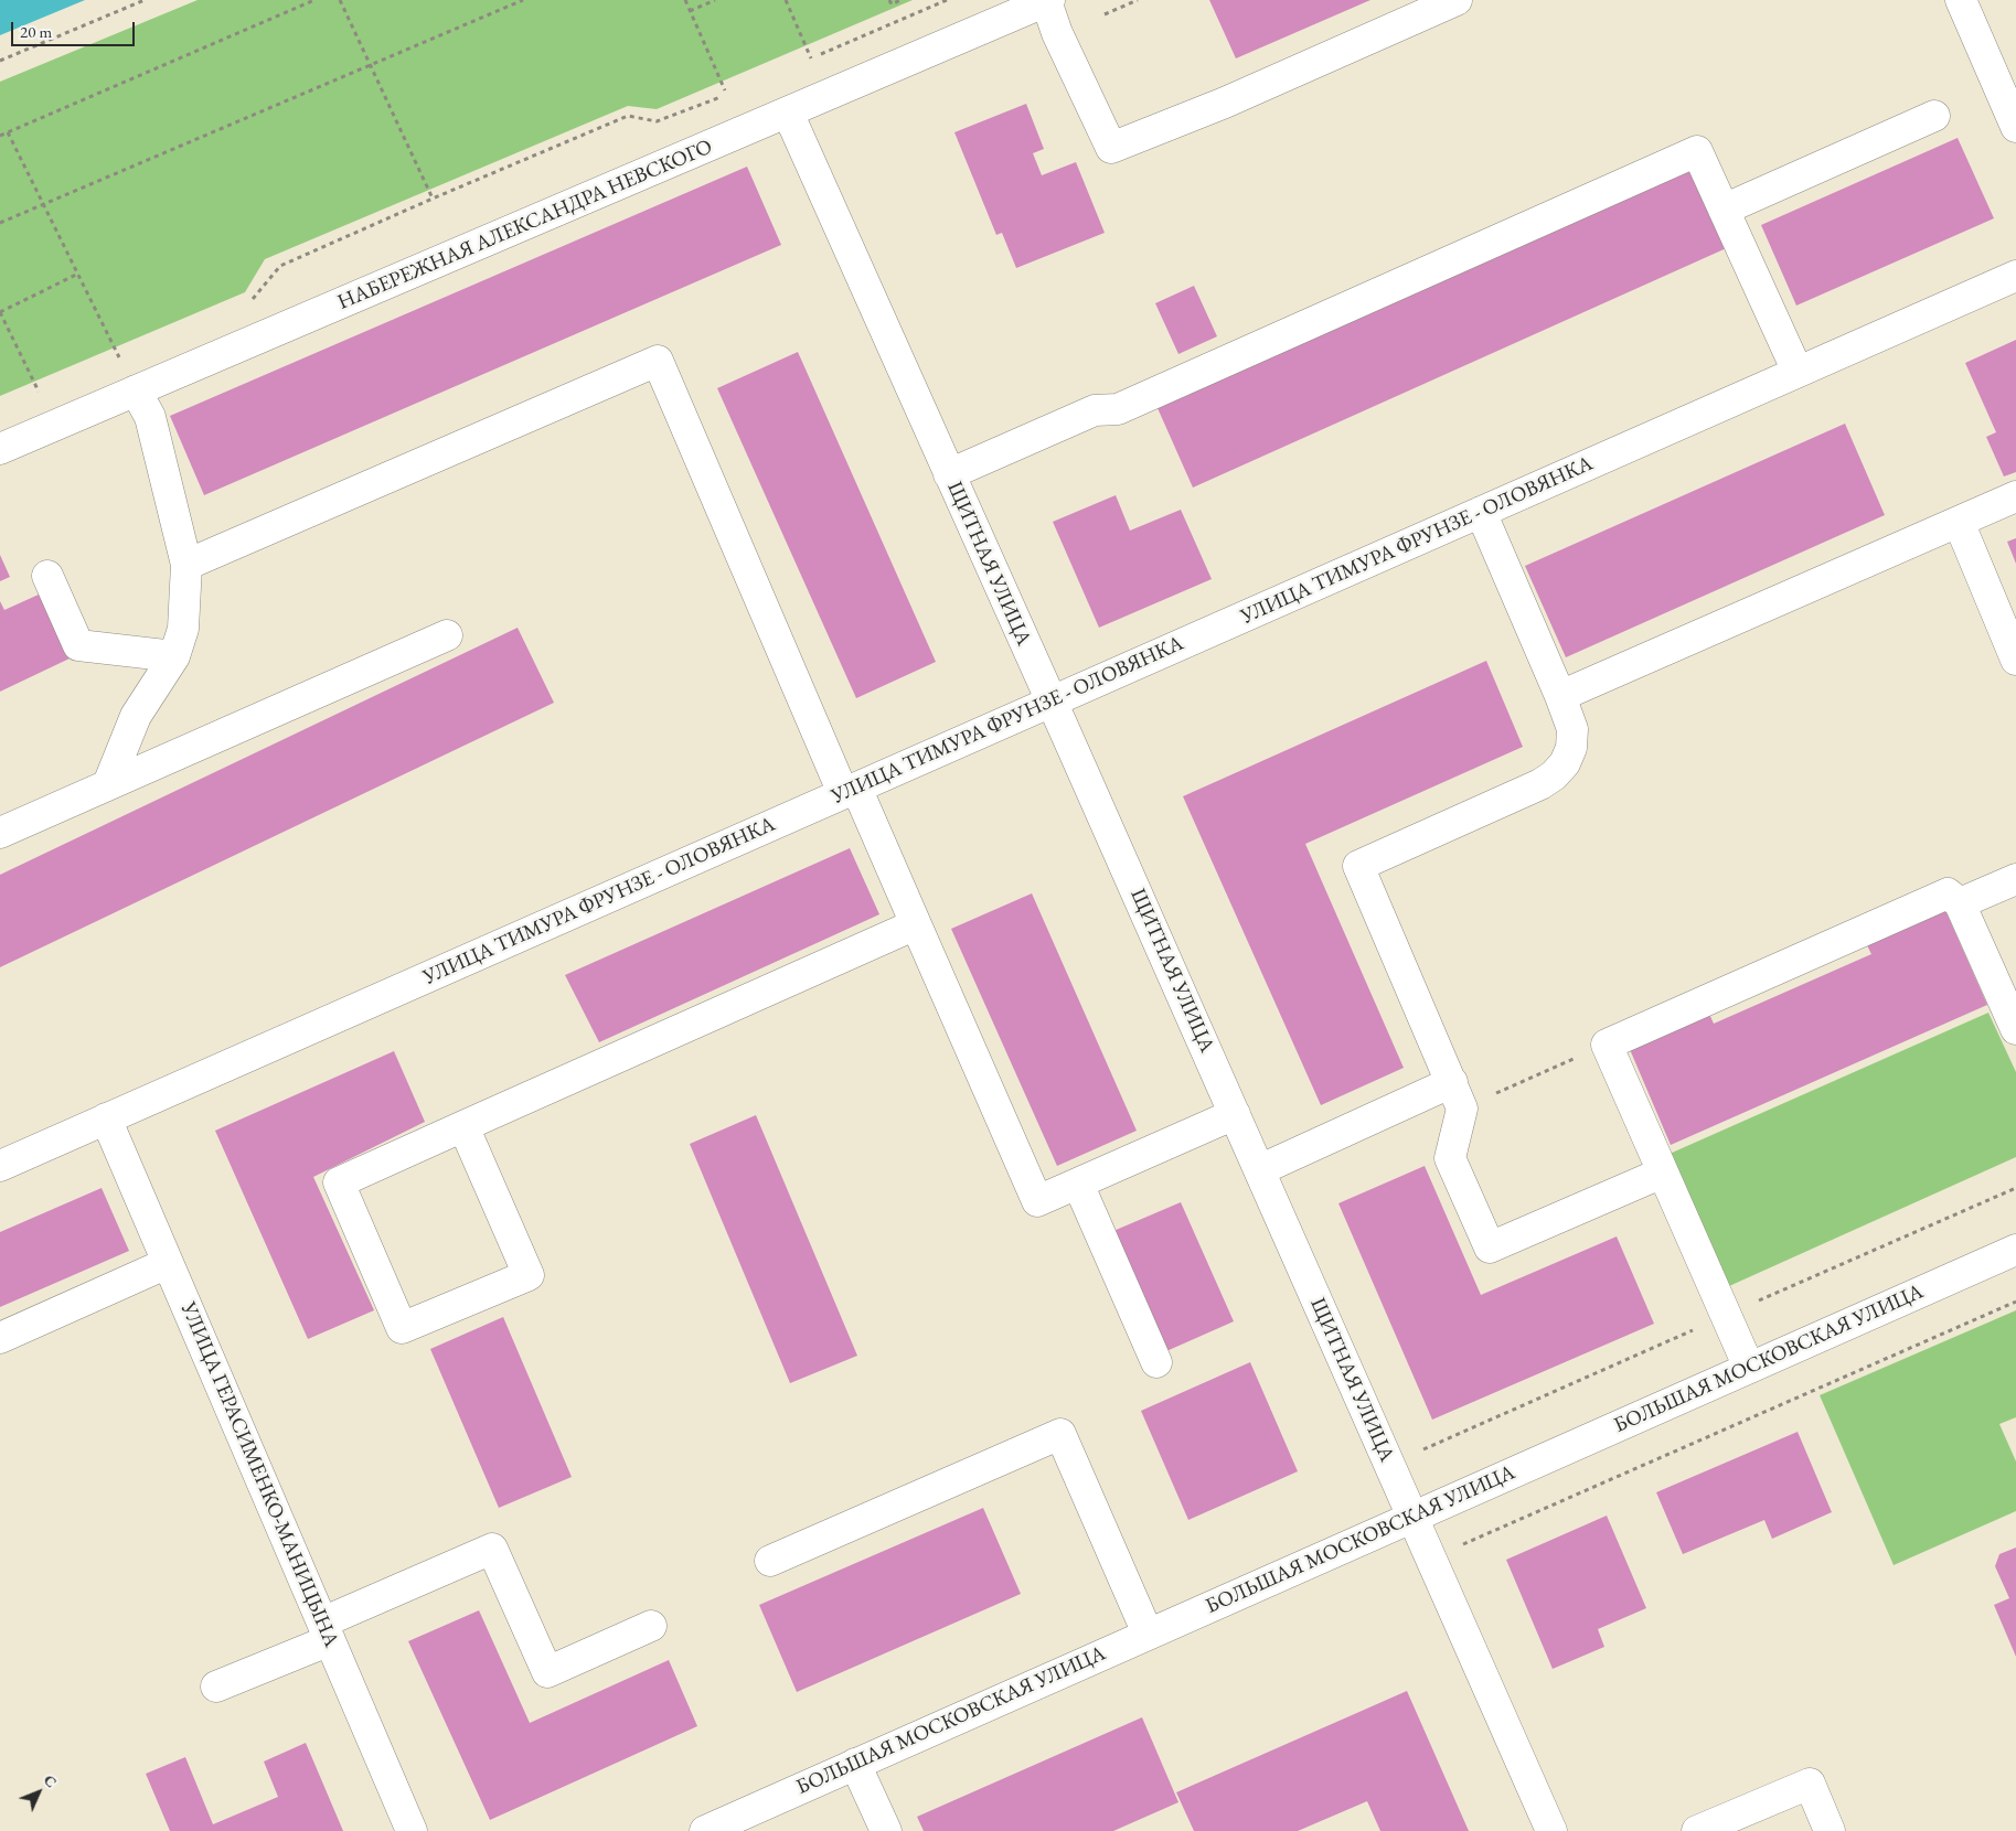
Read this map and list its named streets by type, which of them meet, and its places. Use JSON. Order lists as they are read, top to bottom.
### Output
{
  "streets": {
    "street": [
      "НАБЕРЕЖНАЯ АЛЕКСАНДРА НЕВСКОГО",
      "УЛИЦА ТИМУРА ФРУНЗЕ - ОЛОВЯНКА",
      "ЩИТНАЯ УЛИЦА",
      "БОЛЬШАЯ МОСКОВСКАЯ УЛИЦА",
      "УЛИЦА ГЕРАСИМЕНКО-МАНИЦЫНА"
    ]
  },
  "crossings": [
    ["НАБЕРЕЖНАЯ АЛЕКСАНДРА НЕВСКОГО", "ЩИТНАЯ УЛИЦА"],
    ["УЛИЦА ТИМУРА ФРУНЗЕ - ОЛОВЯНКА", "ЩИТНАЯ УЛИЦА"],
    ["УЛИЦА ТИМУРА ФРУНЗЕ - ОЛОВЯНКА", "УЛИЦА ГЕРАСИМЕНКО-МАНИЦЫНА"],
    ["ЩИТНАЯ УЛИЦА", "БОЛЬШАЯ МОСКОВСКАЯ УЛИЦА"]
  ],
  "scale_bar": "20 m",
  "north": "top right"
}
